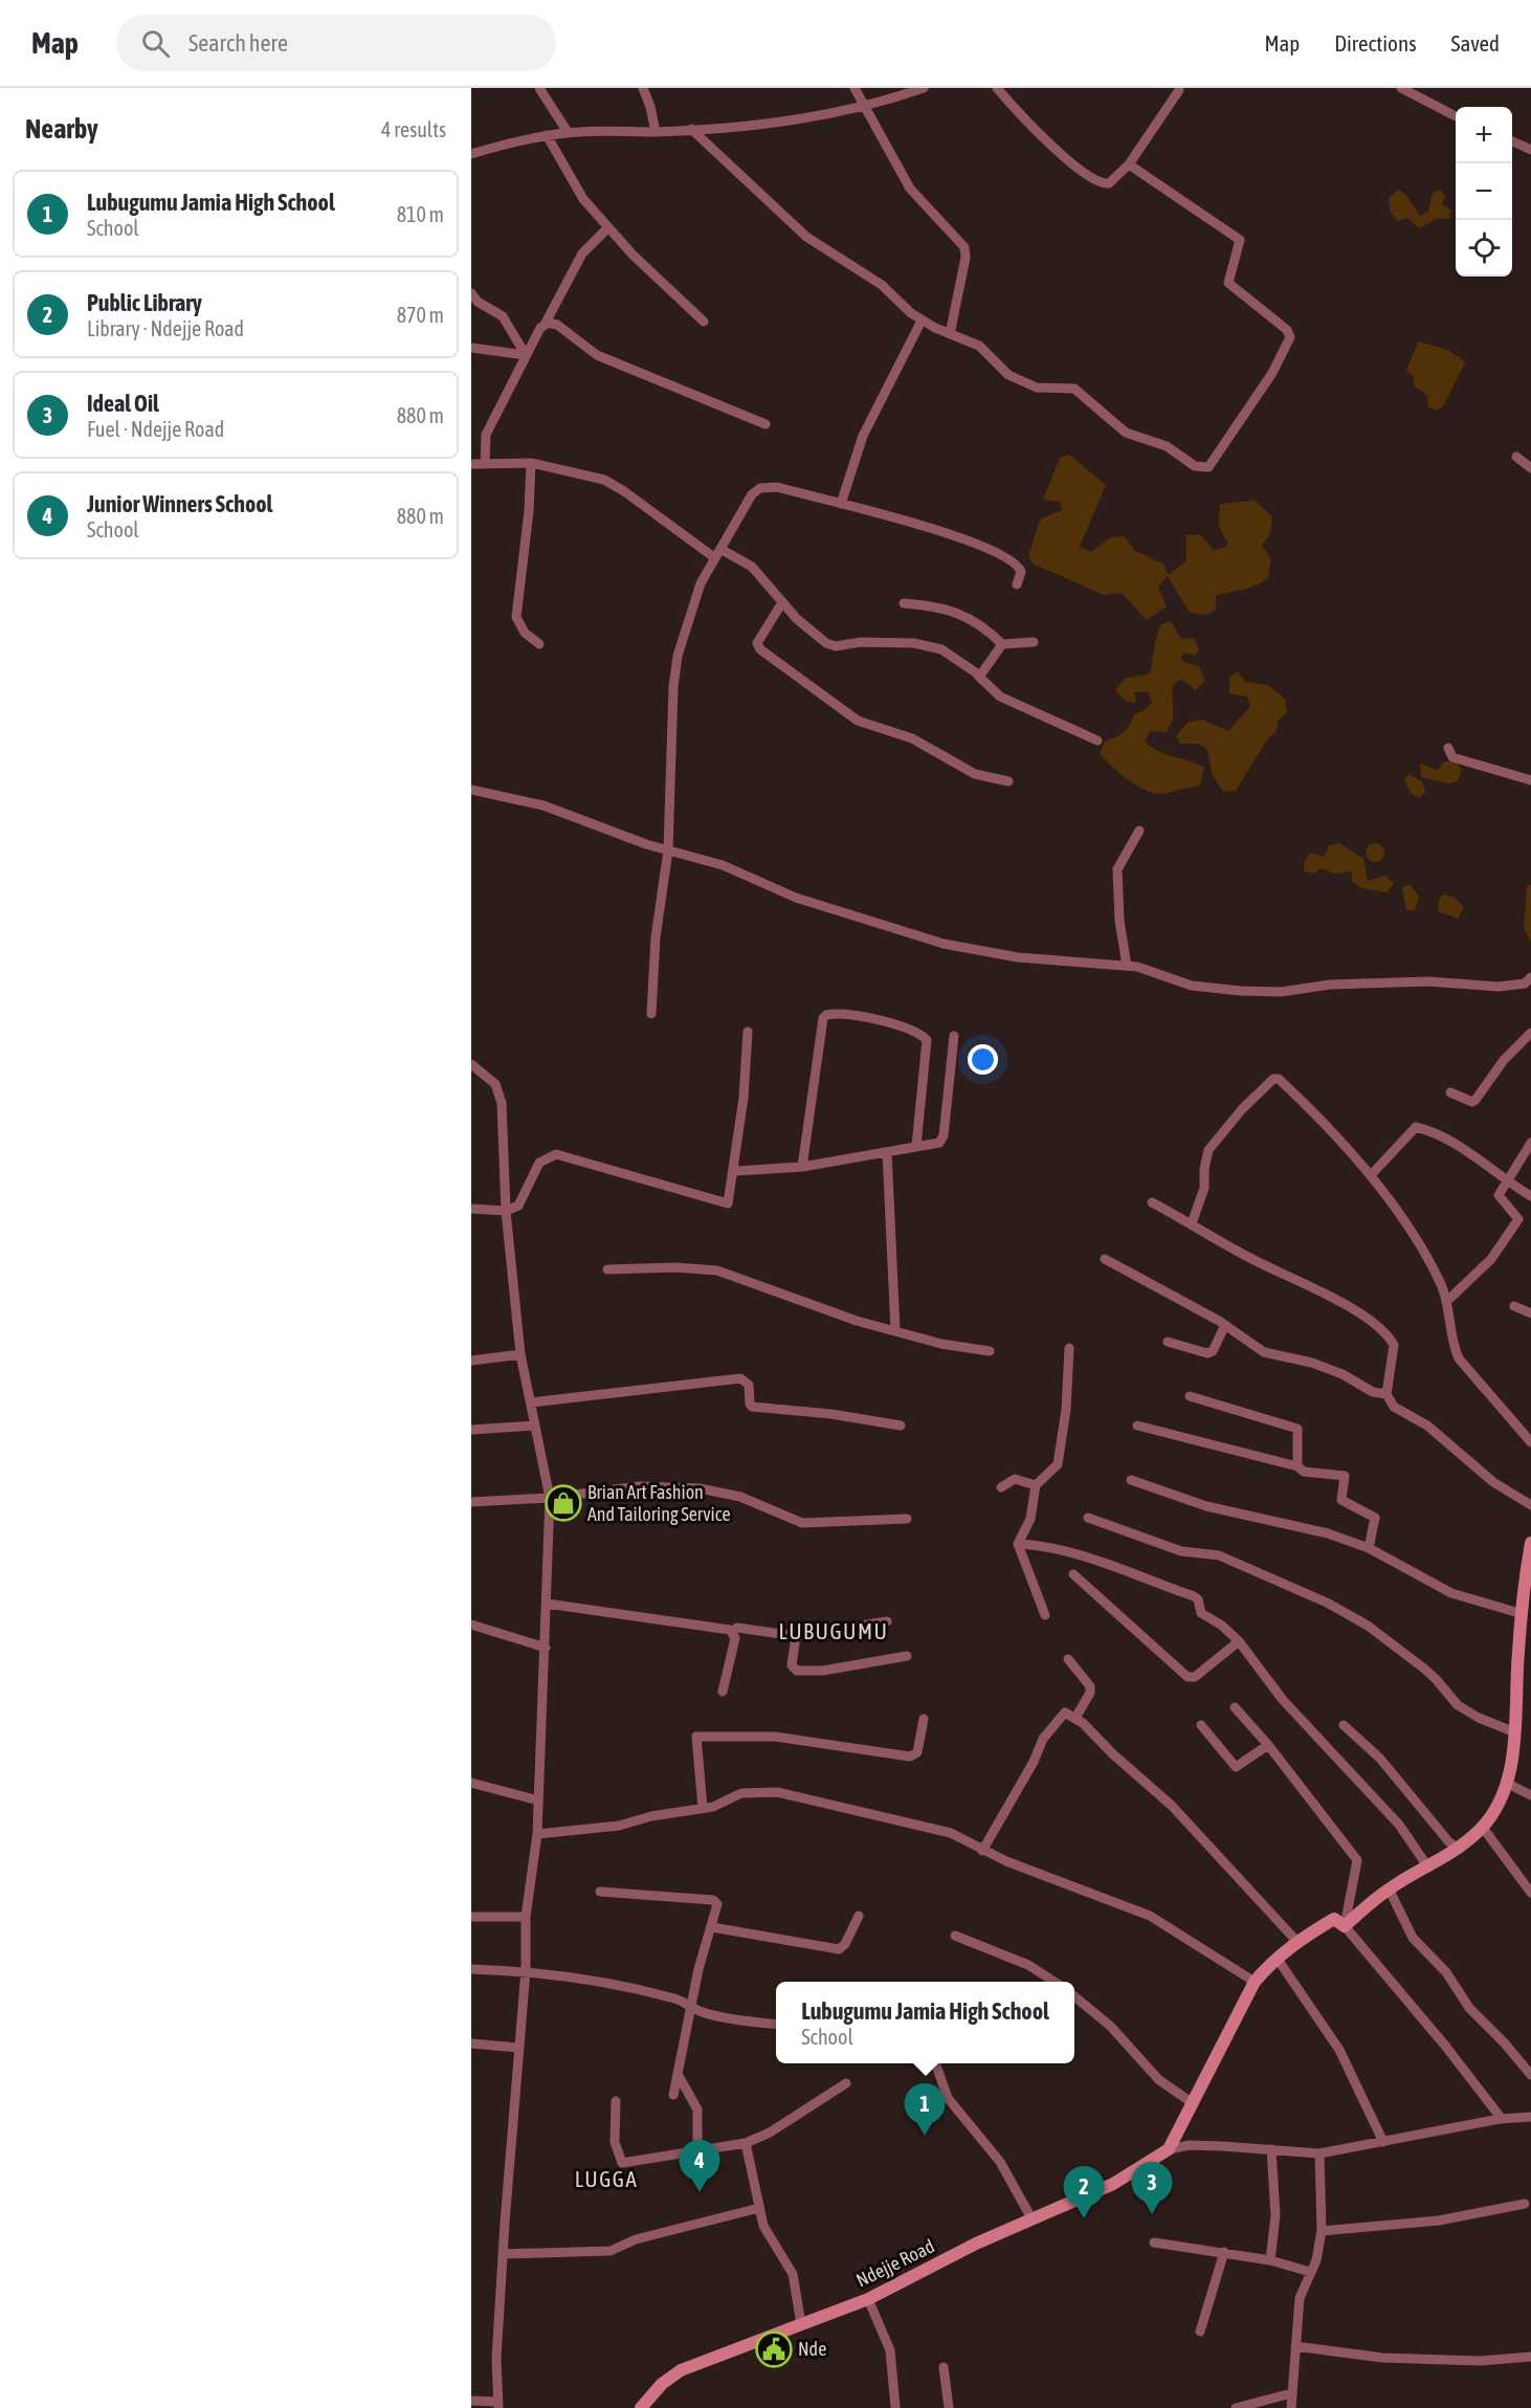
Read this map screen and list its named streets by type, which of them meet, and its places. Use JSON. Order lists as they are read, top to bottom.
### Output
{
  "streets": {
    "street": ["Ndejje Road"]
  },
  "districts": ["LUBUGUMU", "LUGGA"],
  "places": {
    "shop": ["Brian Art Fashion And Tailoring Service"],
    "public building": ["Nde"]
  },
  "page": {
    "header": "Map",
    "search": "Search here",
    "nav": ["Map", "Directions", "Saved"],
    "heading": ["Nearby", "4 results"],
    "map_buttons": ["+", "−"],
    "list": [
      {
        "mark": "1",
        "name": "Lubugumu Jamia High School",
        "note": "School",
        "value": "810 m"
      },
      {
        "mark": "2",
        "name": "Public Library",
        "note": "Library · Ndejje Road",
        "value": "870 m"
      },
      {
        "mark": "3",
        "name": "Ideal Oil",
        "note": "Fuel · Ndejje Road",
        "value": "880 m"
      },
      {
        "mark": "4",
        "name": "Junior Winners School",
        "note": "School",
        "value": "880 m"
      }
    ],
    "popup": ["Lubugumu Jamia High School", "School"],
    "pins": [
      "1",
      "4",
      "3",
      "2"
    ]
  }
}
